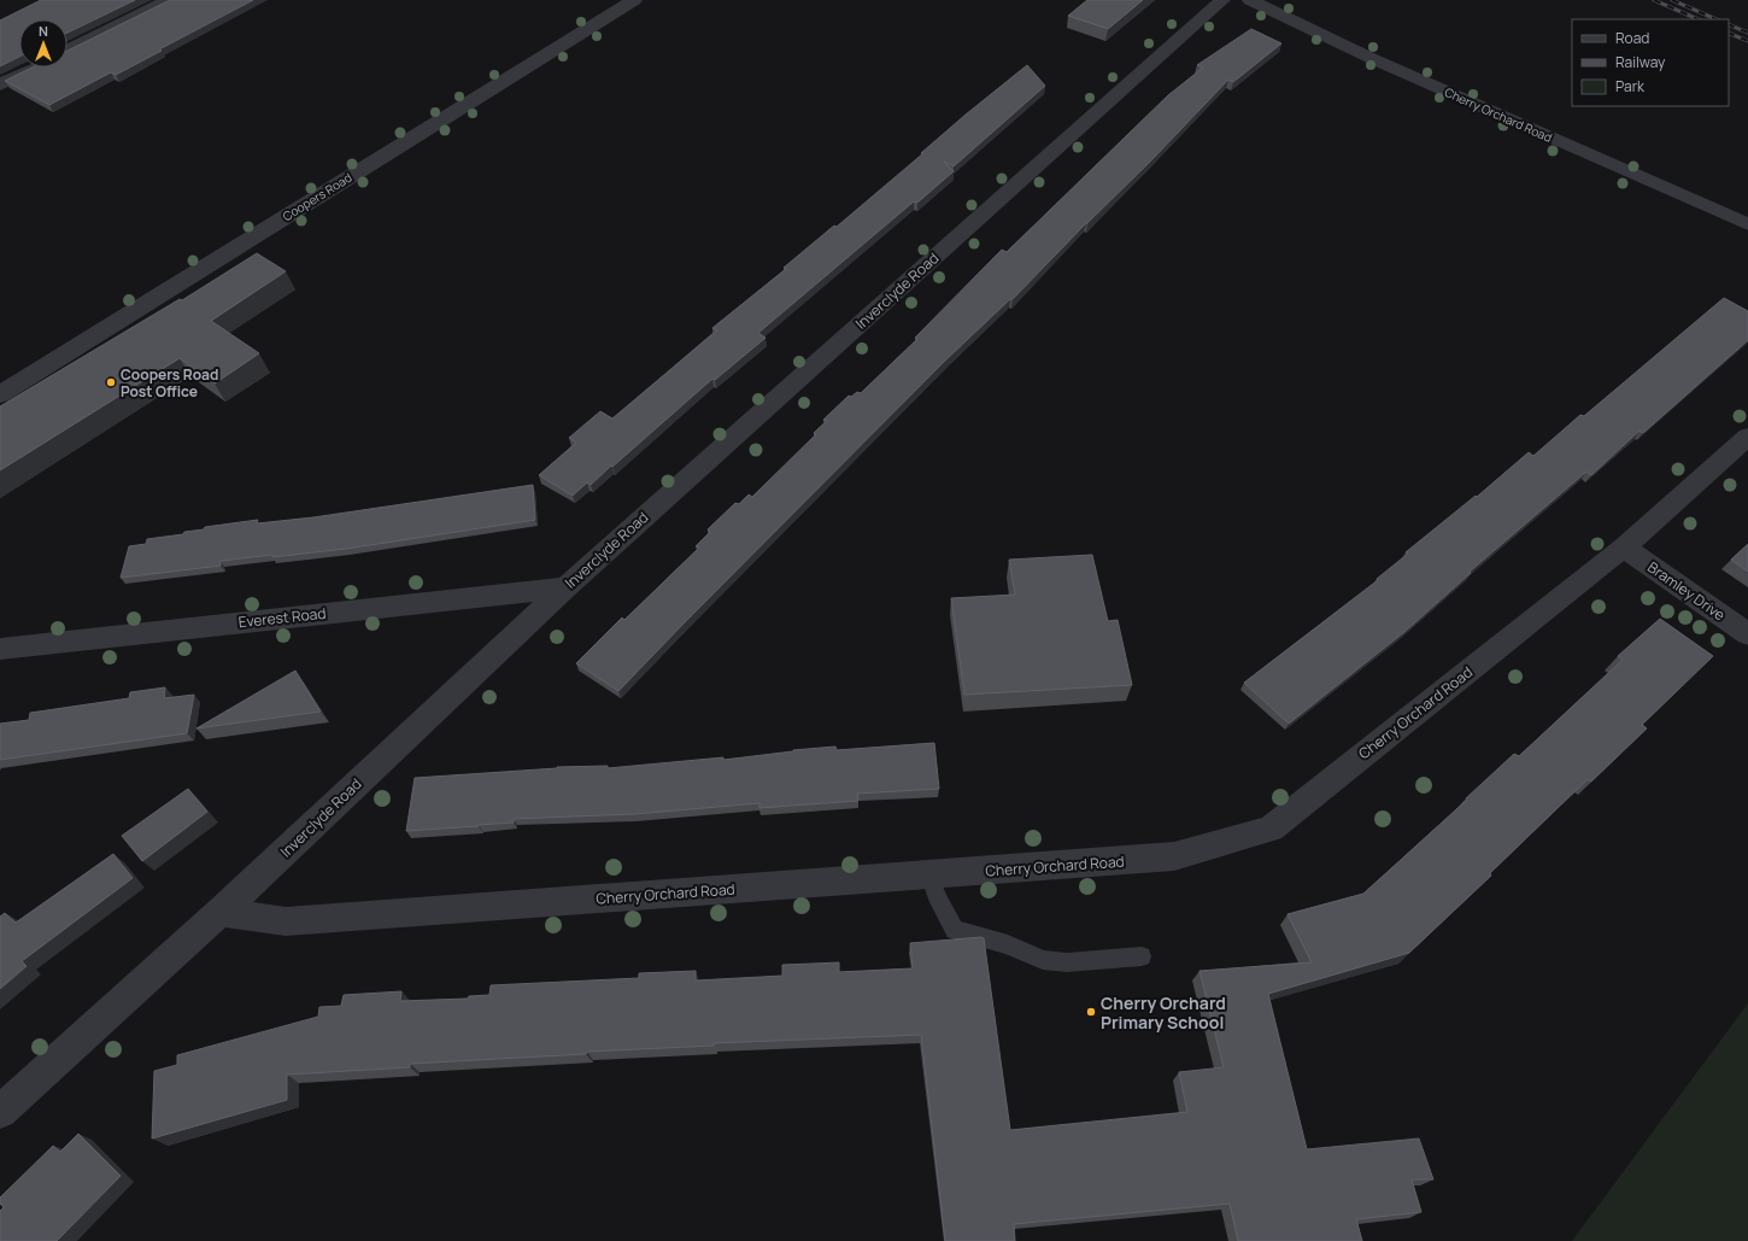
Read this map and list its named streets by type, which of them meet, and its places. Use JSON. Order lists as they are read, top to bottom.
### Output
{
  "streets": {
    "street": [
      "Cherry Orchard Road",
      "Coopers Road",
      "Inverclyde Road",
      "Bramley Drive",
      "Everest Road"
    ]
  },
  "crossings": [
    ["Cherry Orchard Road", "Inverclyde Road"],
    ["Cherry Orchard Road", "Bramley Drive"],
    ["Inverclyde Road", "Everest Road"]
  ],
  "places": ["Coopers Road Post Office", "Cherry Orchard Primary School"],
  "legend": ["Road", "Railway", "Park"],
  "north": "top"
}
